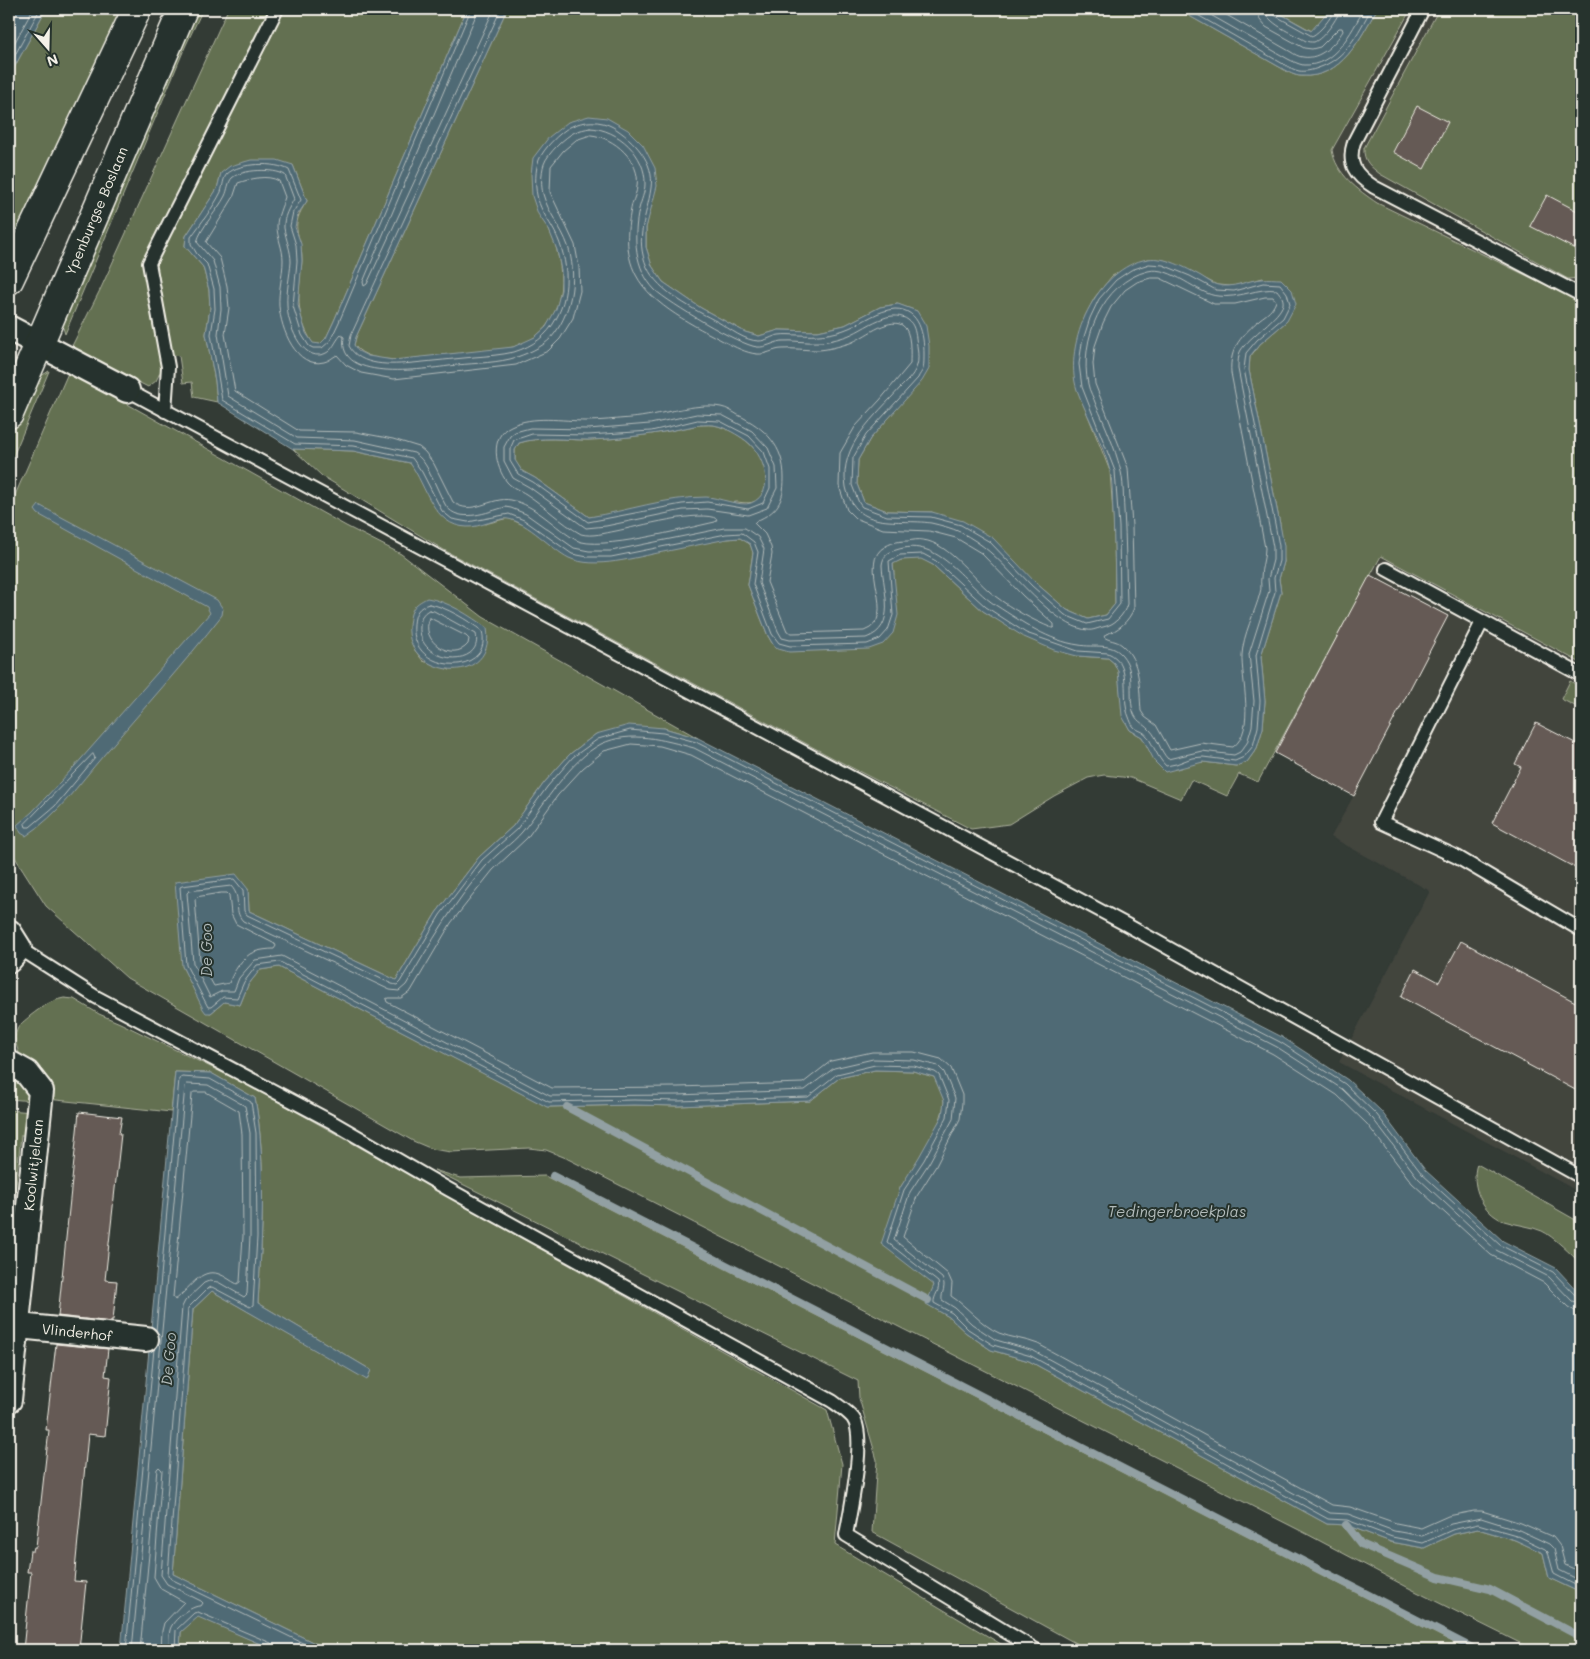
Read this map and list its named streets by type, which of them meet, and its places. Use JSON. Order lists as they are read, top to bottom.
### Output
{
  "streets": {
    "main road": ["Ypenburgse Boslaan"],
    "street": ["Koolwitjelaan", "Vlinderhof"]
  },
  "crossings": [
    ["Koolwitjelaan", "Vlinderhof"]
  ],
  "water": ["De Goo", "Tedingerbroekplas"],
  "north": "bottom"
}
